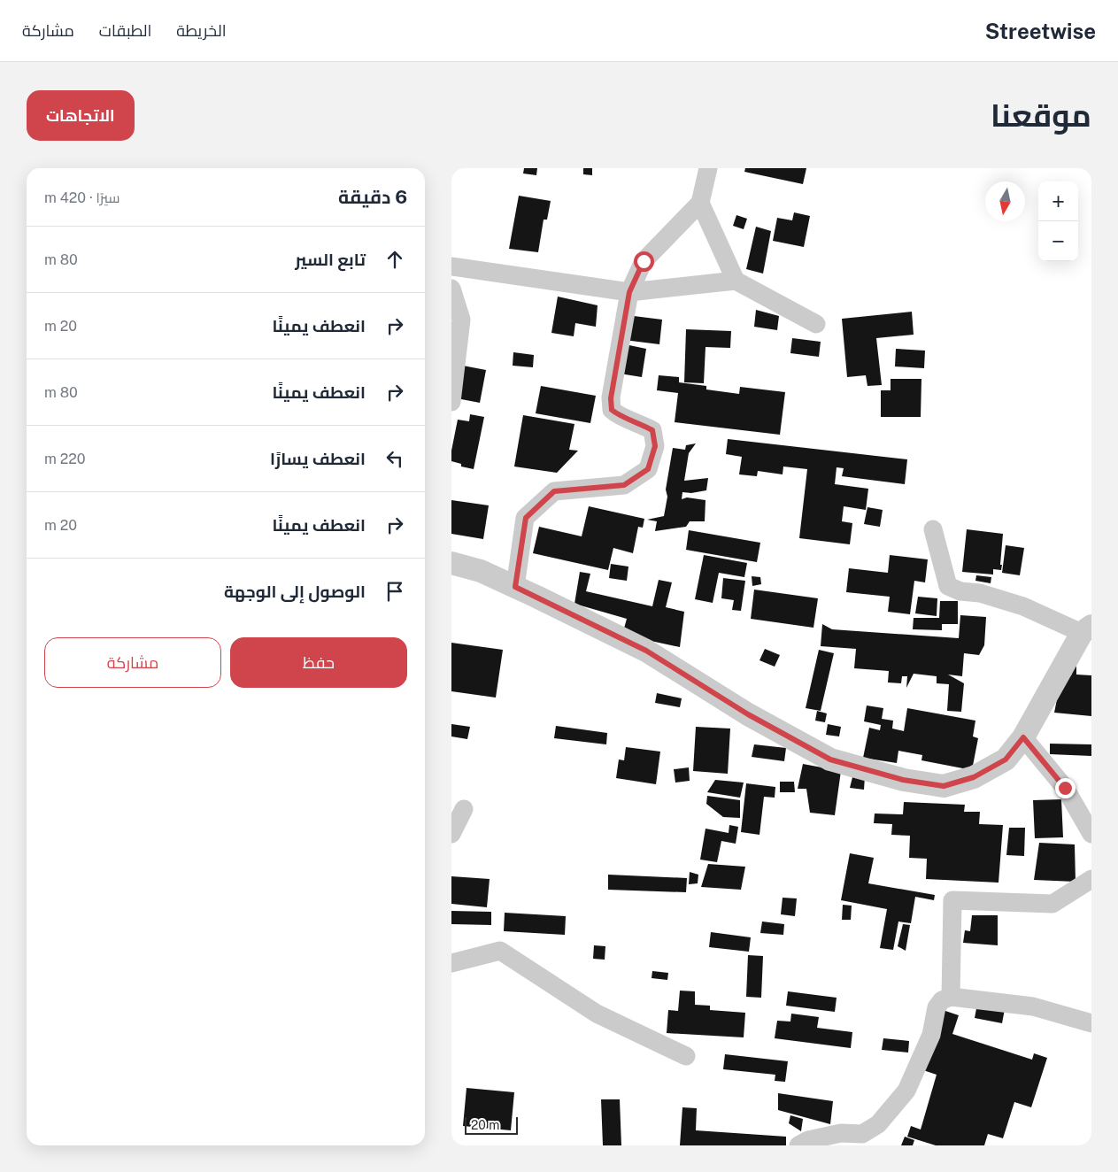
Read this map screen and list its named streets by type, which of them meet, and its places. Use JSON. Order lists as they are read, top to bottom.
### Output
{
  "scale_bar": "20 m",
  "north": "bottom",
  "page": {
    "header": "Streetwise",
    "nav": ["الخريطة", "الطبقات", "مشاركة"],
    "title": "موقعنا",
    "buttons": [
      "الاتجاهات",
      ["حفظ", "مشاركة"]
    ],
    "heading": ["6 دقيقة", "سيرًا · 420 m"],
    "map_buttons": ["+", "−"],
    "list": [
      ["تابع السير", "80 m"],
      ["انعطف يمينًا", "20 m"],
      ["انعطف يمينًا", "80 m"],
      ["انعطف يسارًا", "220 m"],
      ["انعطف يمينًا", "20 m"],
      "الوصول إلى الوجهة"
    ],
    "scale": "20 m"
  }
}
